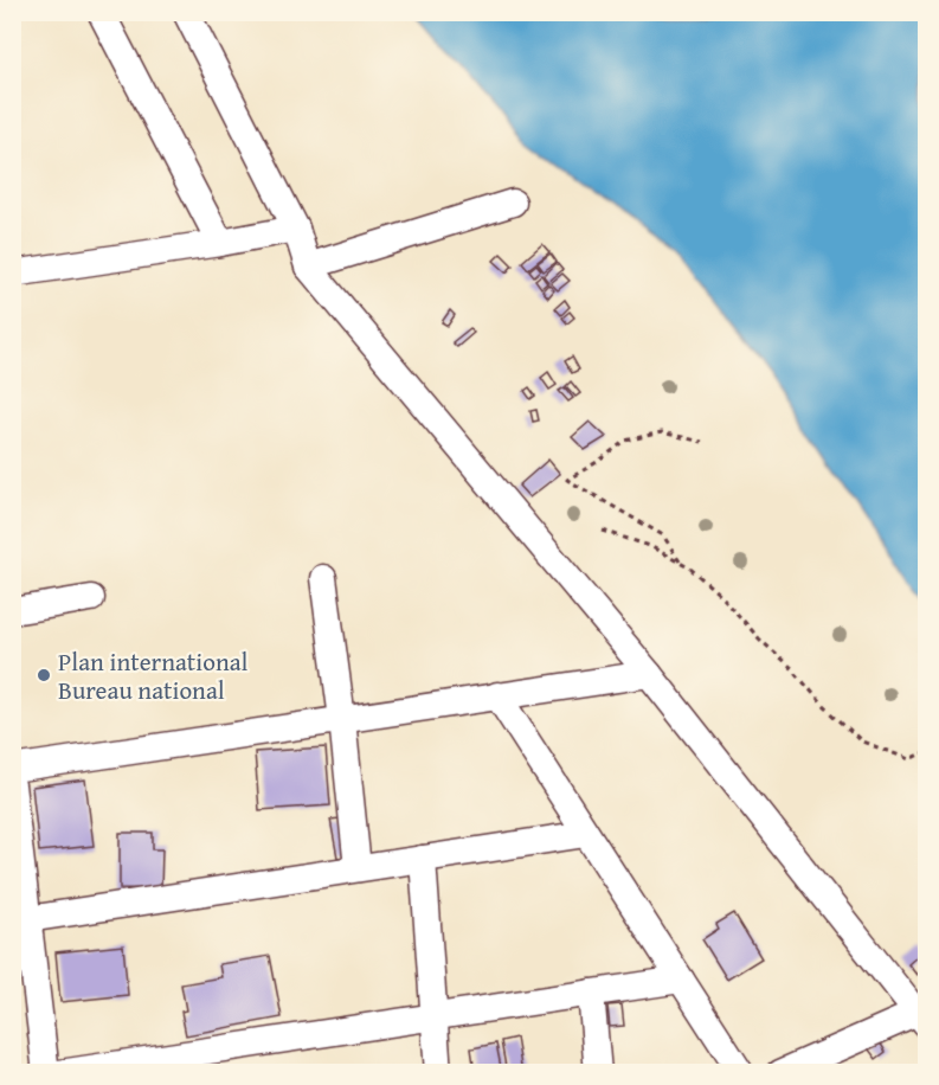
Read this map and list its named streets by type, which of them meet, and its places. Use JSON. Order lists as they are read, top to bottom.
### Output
{
  "places": ["Plan international Bureau national"]
}
